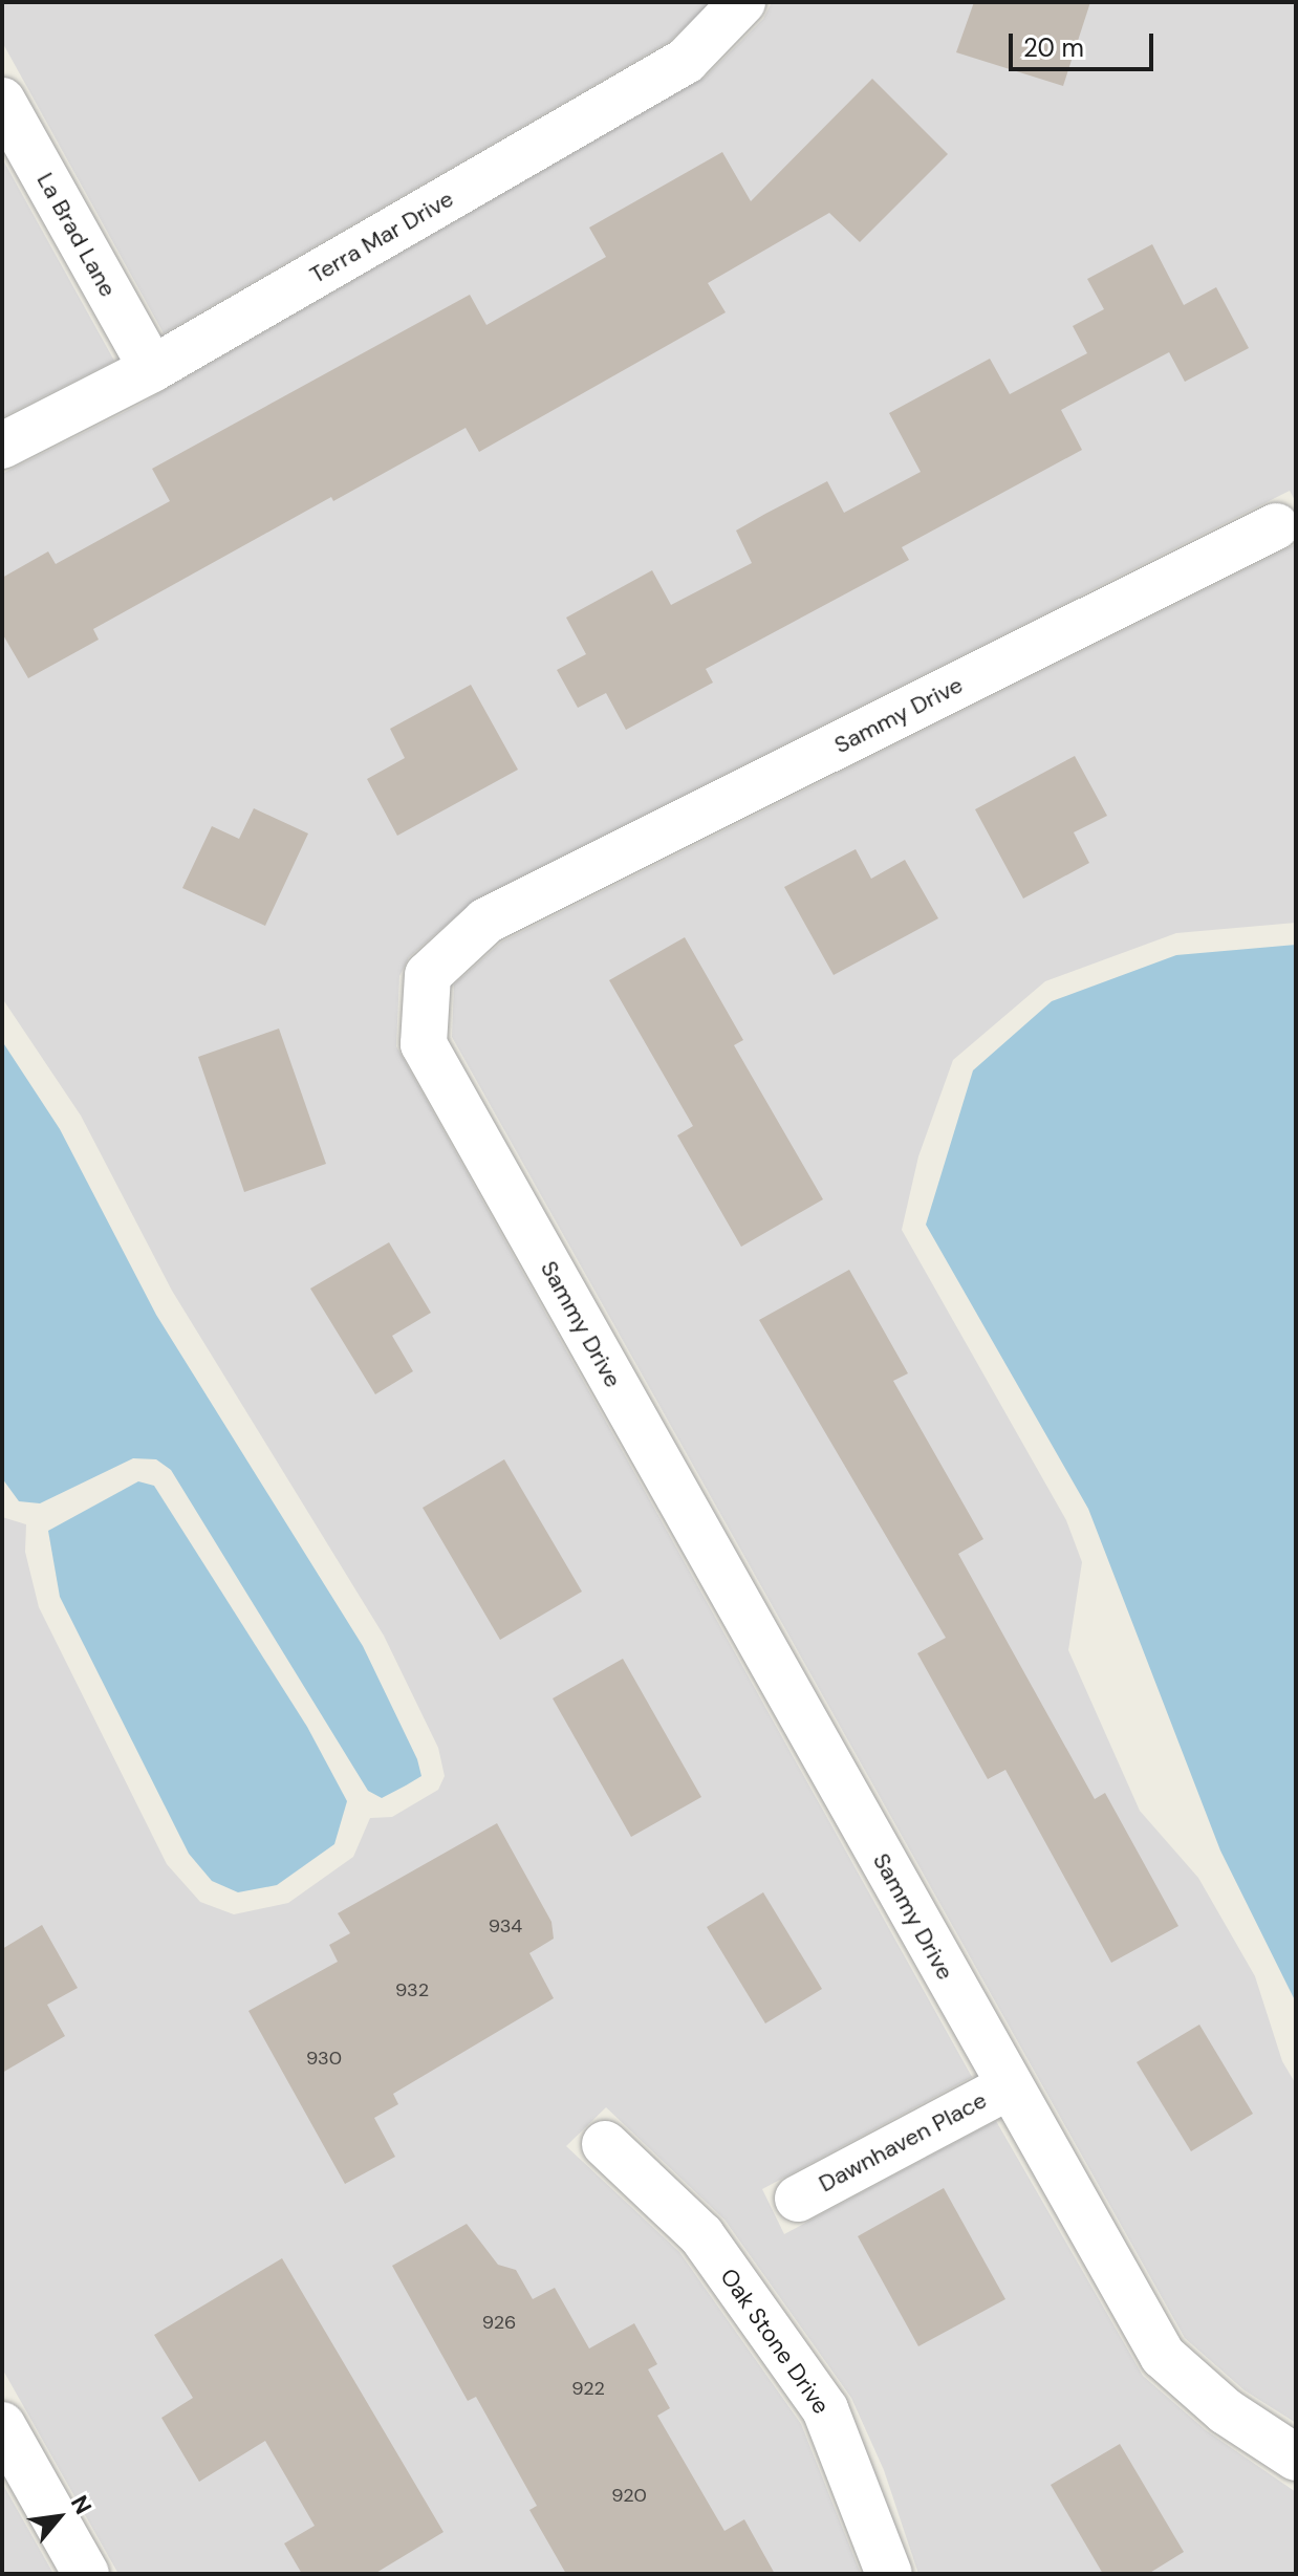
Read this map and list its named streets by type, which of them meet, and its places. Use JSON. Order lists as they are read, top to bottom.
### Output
{
  "streets": {
    "street": [
      "La Brad Lane",
      "Terra Mar Drive",
      "Sammy Drive",
      "Dawnhaven Place",
      "Oak Stone Drive"
    ]
  },
  "crossings": [
    ["La Brad Lane", "Terra Mar Drive"],
    ["Sammy Drive", "Dawnhaven Place"]
  ],
  "house_numbers": [
    "934",
    "932",
    "930",
    "926",
    "922",
    "920"
  ],
  "scale_bar": "20 m",
  "north": "top right"
}
